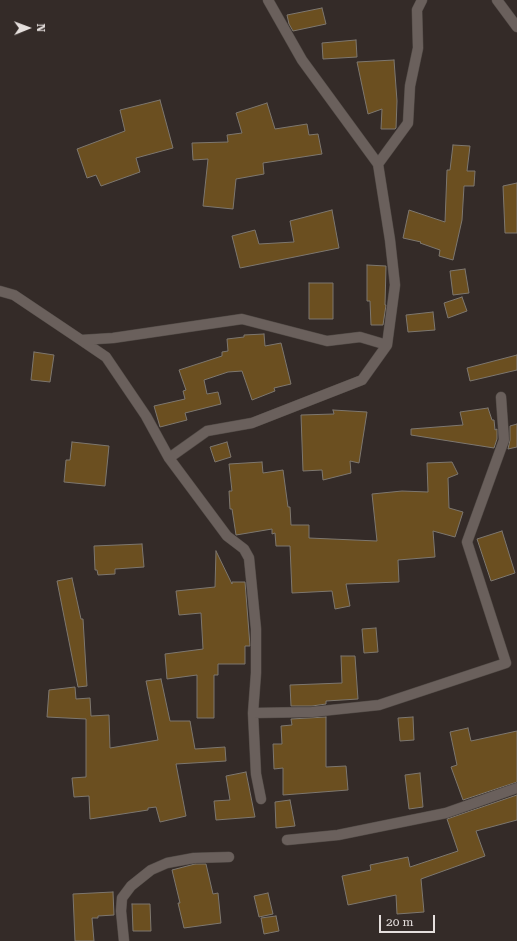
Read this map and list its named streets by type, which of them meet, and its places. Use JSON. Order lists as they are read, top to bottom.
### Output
{
  "scale_bar": "20 m",
  "north": "right"
}
